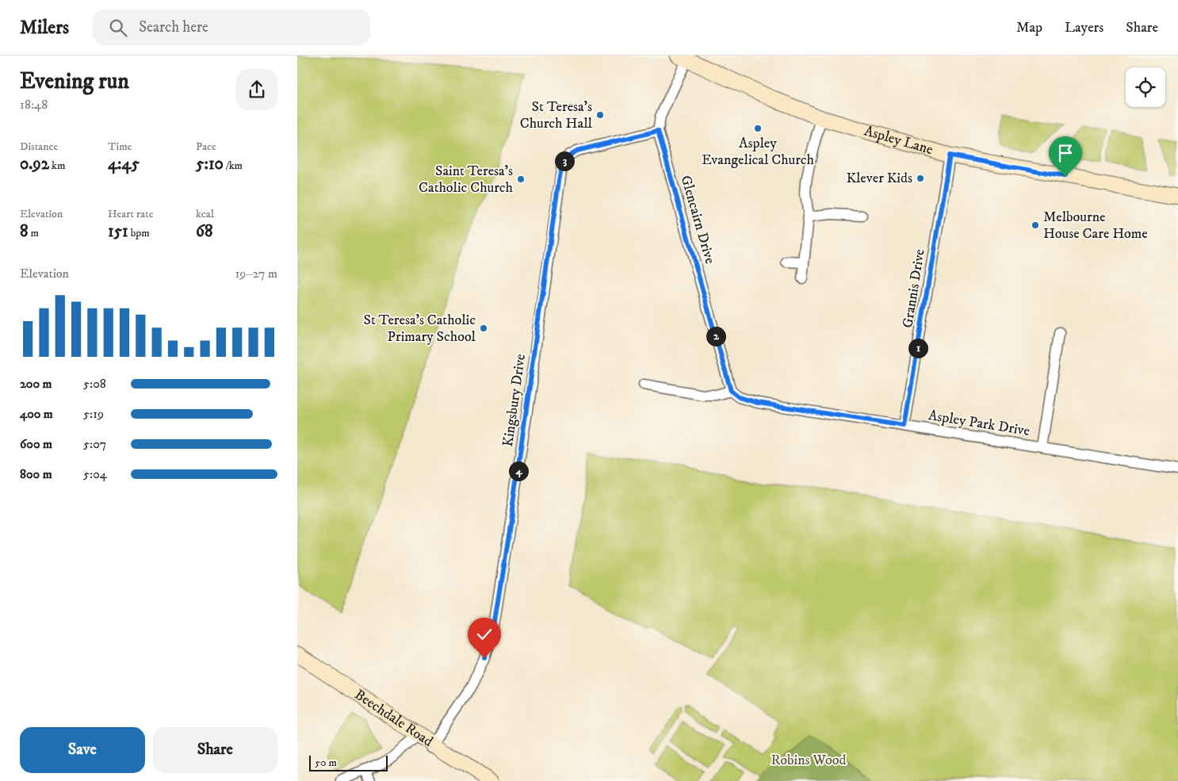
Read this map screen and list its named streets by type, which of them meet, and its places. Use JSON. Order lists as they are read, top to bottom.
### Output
{
  "streets": {
    "main road": ["Aspley Lane", "Beechdale Road"],
    "street": [
      "Glencairn Drive",
      "Grannis Drive",
      "Kingsbury Drive",
      "Aspley Park Drive"
    ]
  },
  "crossings": [
    ["Aspley Lane", "Glencairn Drive"],
    ["Aspley Lane", "Grannis Drive"],
    ["Glencairn Drive", "Kingsbury Drive"],
    ["Glencairn Drive", "Aspley Park Drive"],
    ["Grannis Drive", "Aspley Park Drive"],
    ["Kingsbury Drive", "Beechdale Road"]
  ],
  "parks": ["Robins Wood"],
  "places": [
    "St Teresa's Church Hall",
    "Aspley Evangelical Church",
    "Klever Kids",
    "Saint Teresa's Catholic Church",
    "Melbourne House Care Home",
    "St Teresa's Catholic Primary School"
  ],
  "scale_bar": "50 m",
  "page": {
    "header": "Milers",
    "search": "Search here",
    "nav": ["Map", "Layers", "Share"],
    "heading": ["Evening run", "18:48"],
    "stats": [
      ["Distance", "0.92 km"],
      ["Time", "4:45"],
      ["Pace", "5:10 /km"],
      ["Elevation", "8 m"],
      ["Heart rate", "151 bpm"],
      ["kcal", "68"]
    ],
    "pins": [
      "3",
      "2",
      "1",
      "4"
    ],
    "chart": ["Elevation", "19–27 m"],
    "list": [
      {
        "name": "200 m",
        "note": "5:08"
      },
      {
        "name": "400 m",
        "note": "5:19"
      },
      {
        "name": "600 m",
        "note": "5:07"
      },
      {
        "name": "800 m",
        "note": "5:04"
      }
    ],
    "buttons": ["Save", "Share"],
    "scale": "50 m"
  }
}
